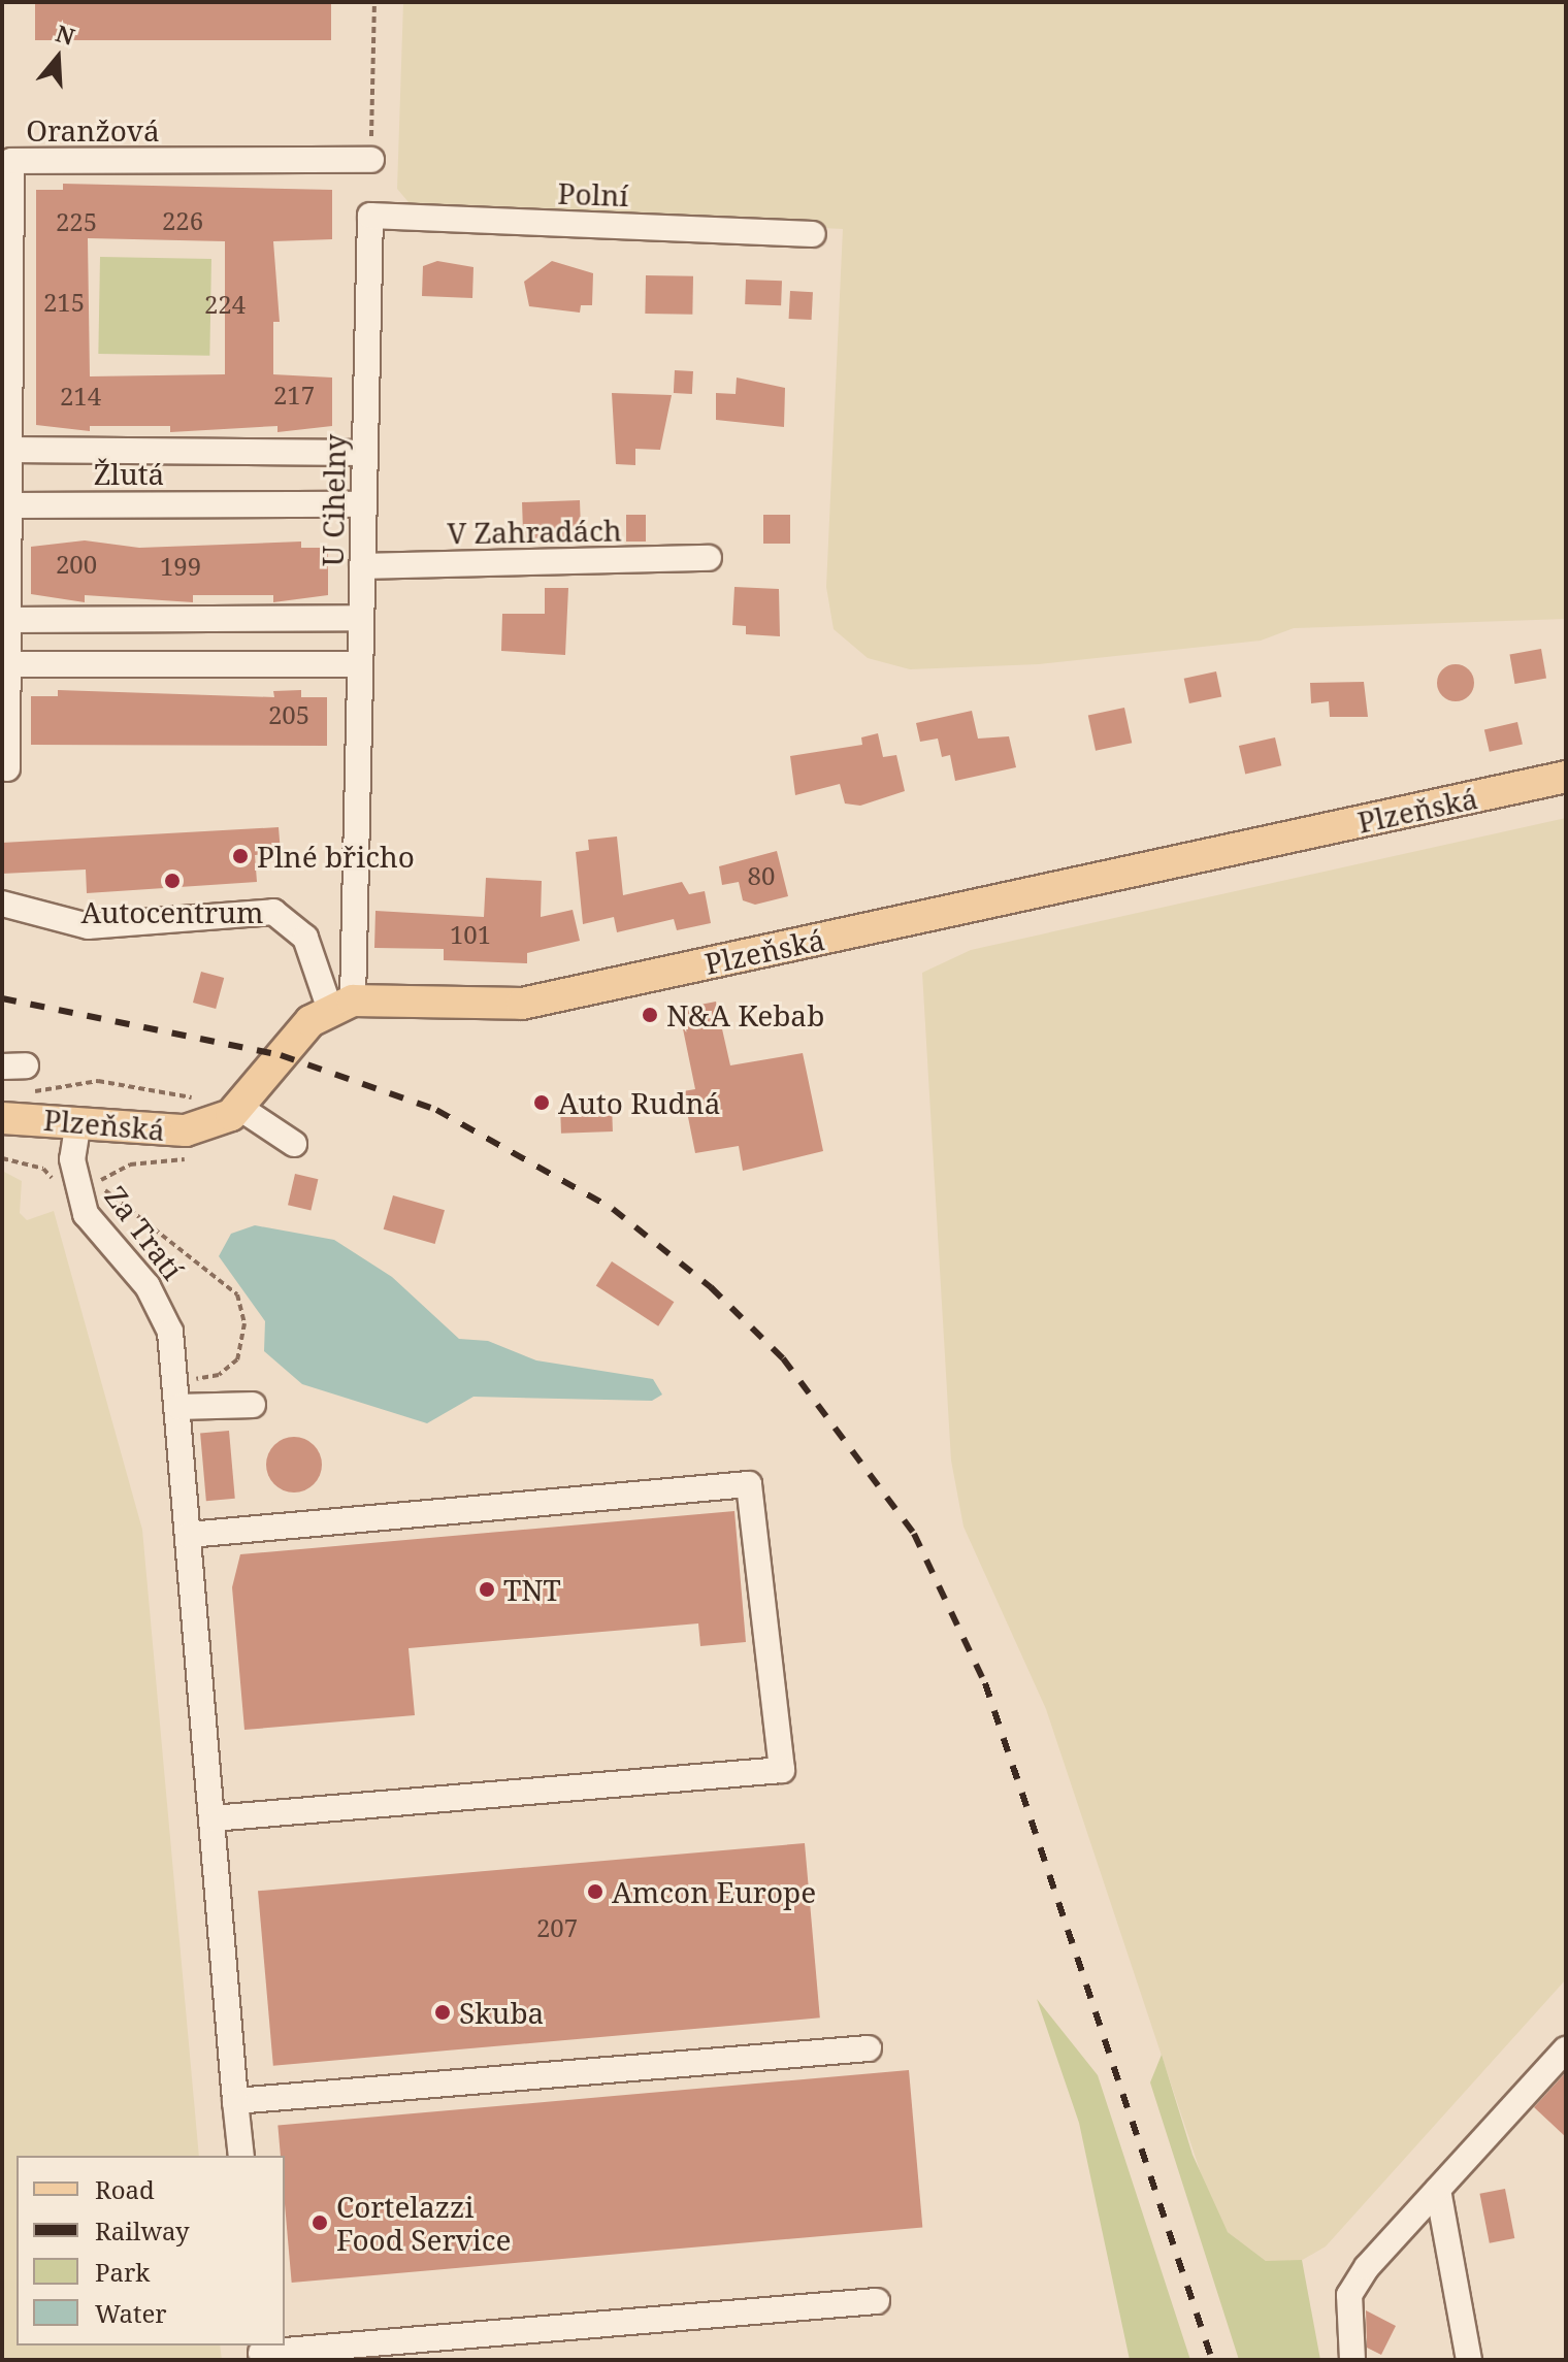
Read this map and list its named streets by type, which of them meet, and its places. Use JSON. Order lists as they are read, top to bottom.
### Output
{
  "streets": {
    "main road": ["Plzeňská"],
    "street": [
      "Oranžová",
      "Polní",
      "Žlutá",
      "U Cihelny",
      "V Zahradách",
      "Za Tratí"
    ]
  },
  "crossings": [
    ["Polní", "U Cihelny"],
    ["Žlutá", "U Cihelny"],
    ["U Cihelny", "V Zahradách"],
    ["U Cihelny", "Plzeňská"],
    ["Plzeňská", "Za Tratí"]
  ],
  "places": [
    "Plné břicho",
    "Autocentrum",
    "N&A Kebab",
    "Auto Rudná",
    "TNT",
    "Amcon Europe",
    "Skuba",
    "Cortelazzi Food Service"
  ],
  "house_numbers": [
    "226",
    "225",
    "215",
    "224",
    "217",
    "214",
    "200",
    "199",
    "205",
    "80",
    "101",
    "207"
  ],
  "legend": [
    "Road",
    "Railway",
    "Park",
    "Water"
  ],
  "north": "top"
}
